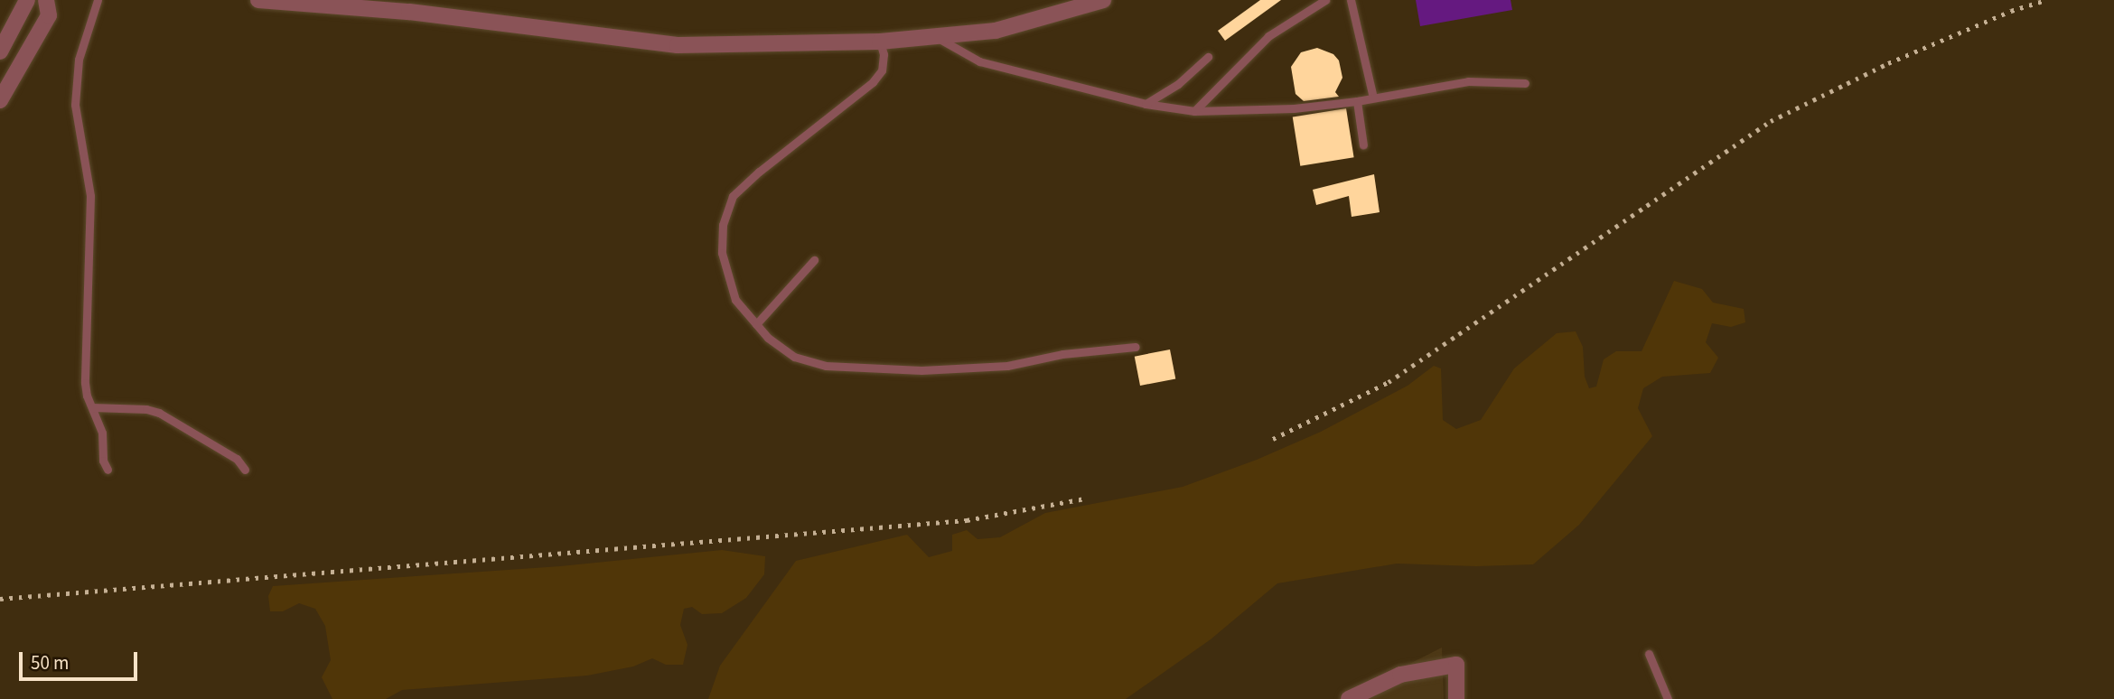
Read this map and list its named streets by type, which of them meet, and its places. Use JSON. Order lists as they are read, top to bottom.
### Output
{
  "scale_bar": "50 m"
}
